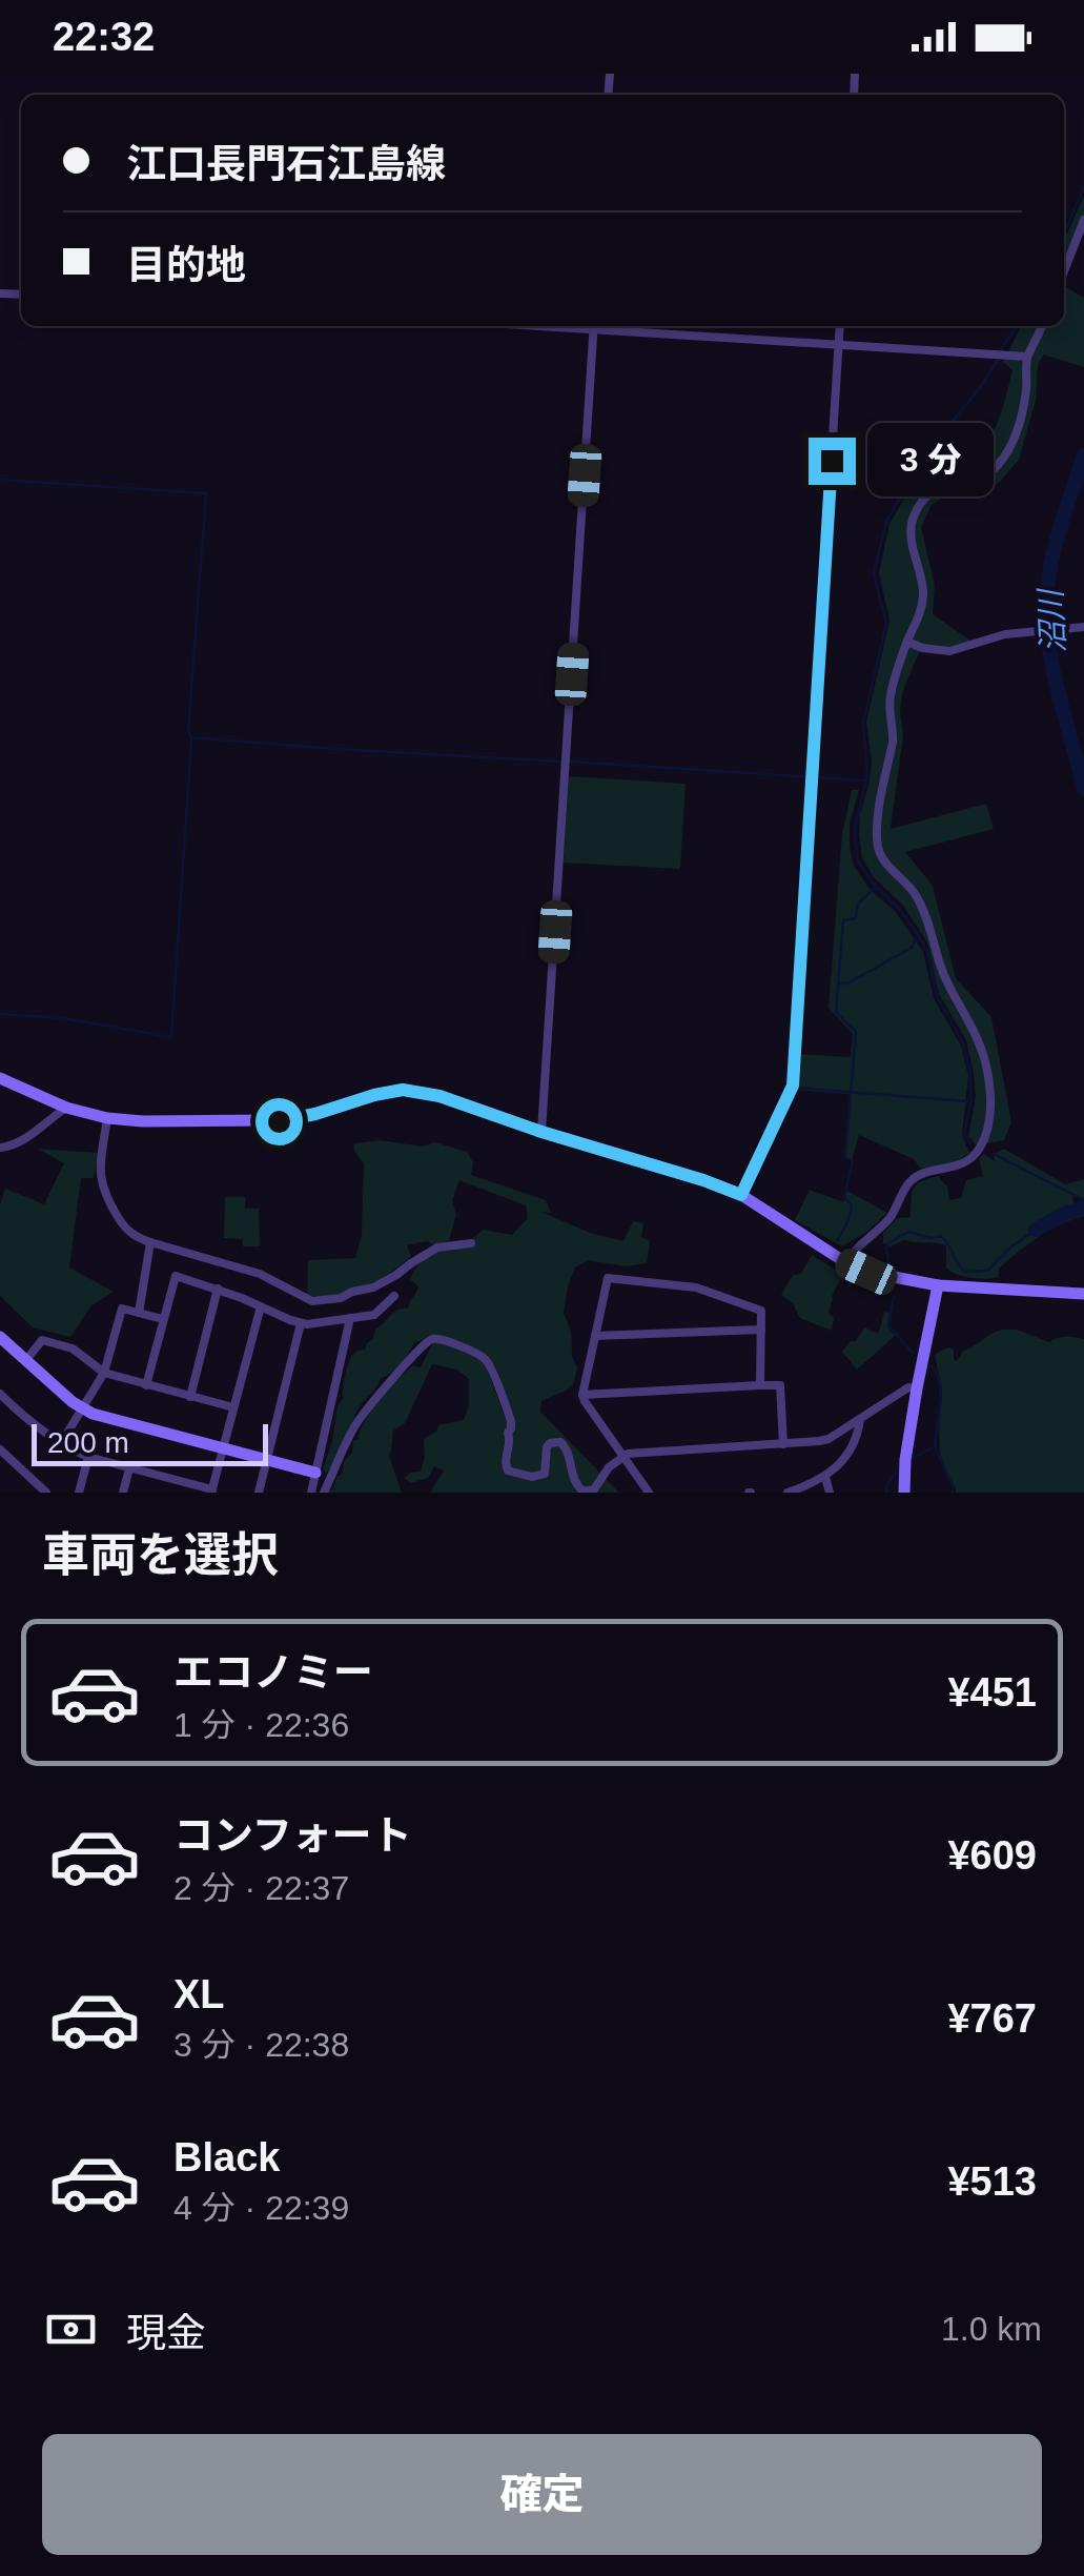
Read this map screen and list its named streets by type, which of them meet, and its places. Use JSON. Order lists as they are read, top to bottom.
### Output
{
  "water": ["沼川"],
  "scale_bar": "200 m",
  "page": {
    "status": "22:32",
    "banner": ["江口長門石江島線", "目的地"],
    "bubble": "3 分",
    "scale": "200 m",
    "heading": "車両を選択",
    "list": [
      {
        "name": "エコノミー",
        "note": "1 分 · 22:36",
        "value": "¥451"
      },
      {
        "name": "コンフォート",
        "note": "2 分 · 22:37",
        "value": "¥609"
      },
      {
        "name": "XL",
        "note": "3 分 · 22:38",
        "value": "¥767"
      },
      {
        "name": "Black",
        "note": "4 分 · 22:39",
        "value": "¥513"
      }
    ],
    "pay": ["現金", "1.0 km"],
    "buttons": "確定"
  }
}
